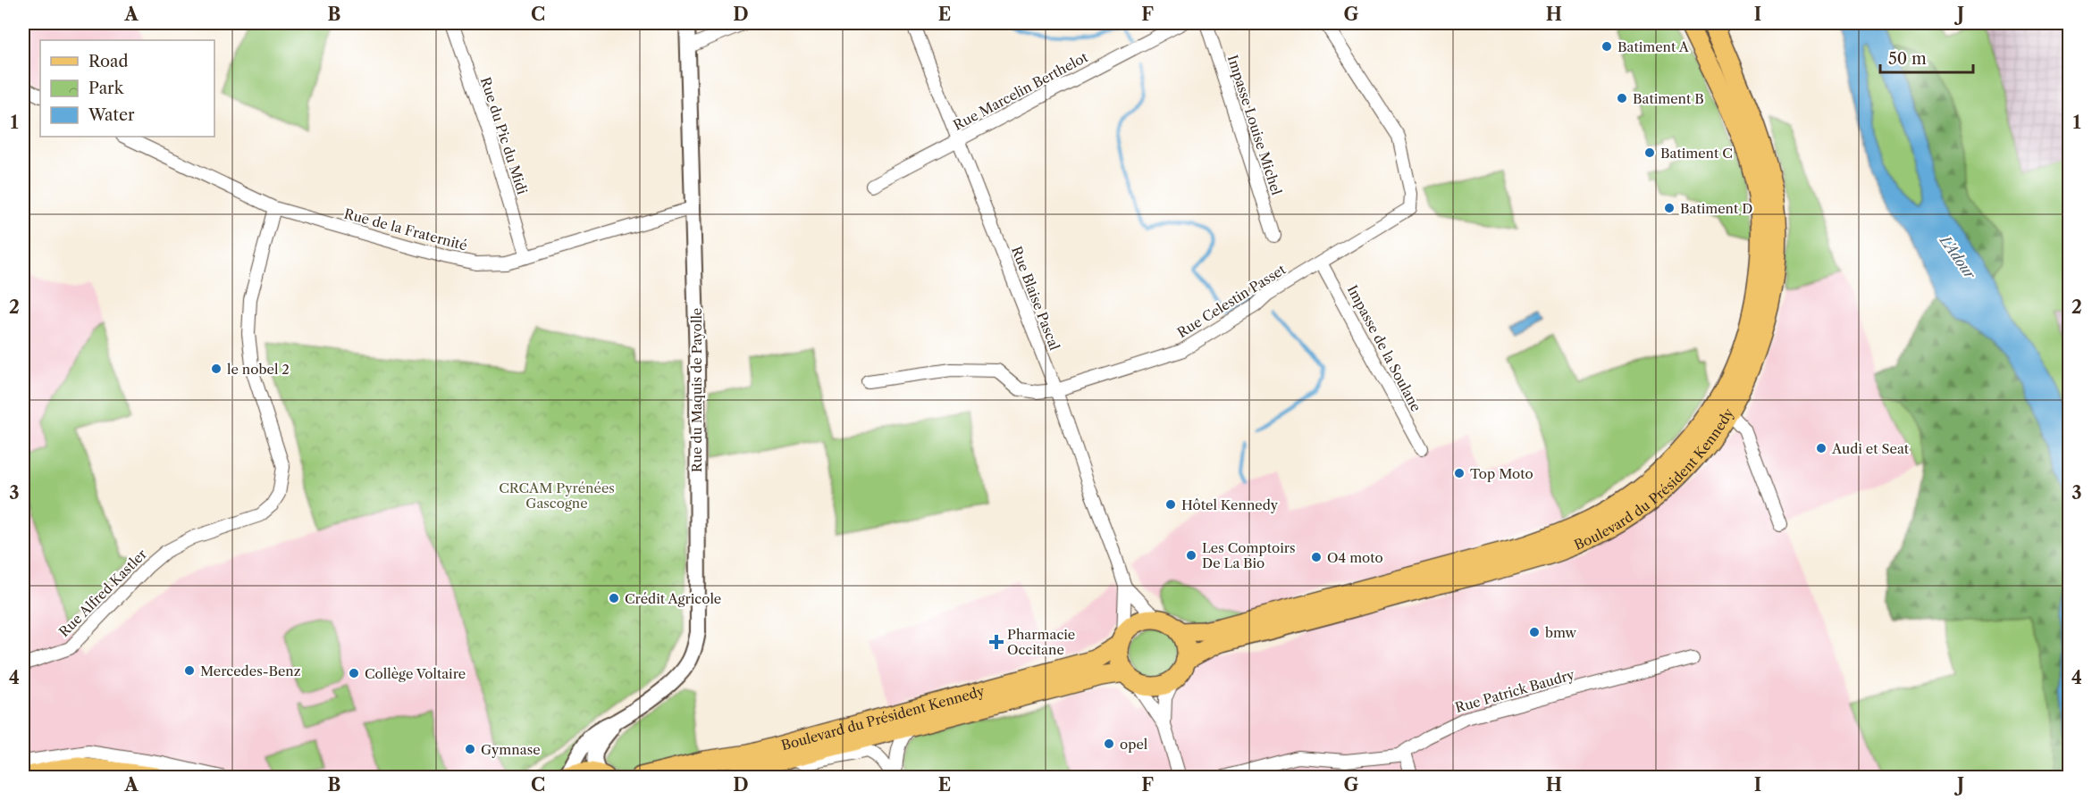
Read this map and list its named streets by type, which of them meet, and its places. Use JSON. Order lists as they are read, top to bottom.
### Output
{
  "streets": {
    "main road": ["Boulevard du Président Kennedy"],
    "street": [
      "Rue Marcelin Berthelot",
      "Impasse Louise Michel",
      "Rue du Pic du Midi",
      "Rue de la Fraternité",
      "Rue Blaise Pascal",
      "Rue Celestin Passet",
      "Impasse de la Soulane",
      "Rue du Maquis de Payolle",
      "Rue Alfred Kastler",
      "Rue Patrick Baudry"
    ]
  },
  "crossings": [
    ["Rue Marcelin Berthelot", "Rue Blaise Pascal"],
    ["Rue du Pic du Midi", "Rue de la Fraternité"],
    ["Rue de la Fraternité", "Rue du Maquis de Payolle"],
    ["Rue de la Fraternité", "Rue Alfred Kastler"],
    ["Rue Blaise Pascal", "Rue Celestin Passet"],
    ["Rue Blaise Pascal", "Boulevard du Président Kennedy"],
    ["Rue Celestin Passet", "Impasse de la Soulane"]
  ],
  "water": ["L'Adour"],
  "parks": ["CRCAM Pyrénées Gascogne"],
  "places": {
    "other": [
      "Batiment A",
      "Batiment B",
      "Batiment C",
      "Batiment D",
      "le nobel 2",
      "Audi et Seat",
      "Top Moto",
      "Hôtel Kennedy",
      "Les Comptoirs De La Bio",
      "O4 moto",
      "Crédit Agricole",
      "bmw",
      "Mercedes-Benz",
      "Collège Voltaire",
      "opel",
      "Gymnase"
    ],
    "health": ["Pharmacie Occitane"]
  },
  "legend": ["Road", "Park", "Water"],
  "scale_bar": "50 m",
  "grid": {
    "columns": [
      "A",
      "B",
      "C",
      "D",
      "E",
      "F",
      "G",
      "H",
      "I",
      "J"
    ],
    "rows": [
      "1",
      "2",
      "3",
      "4"
    ]
  }
}
